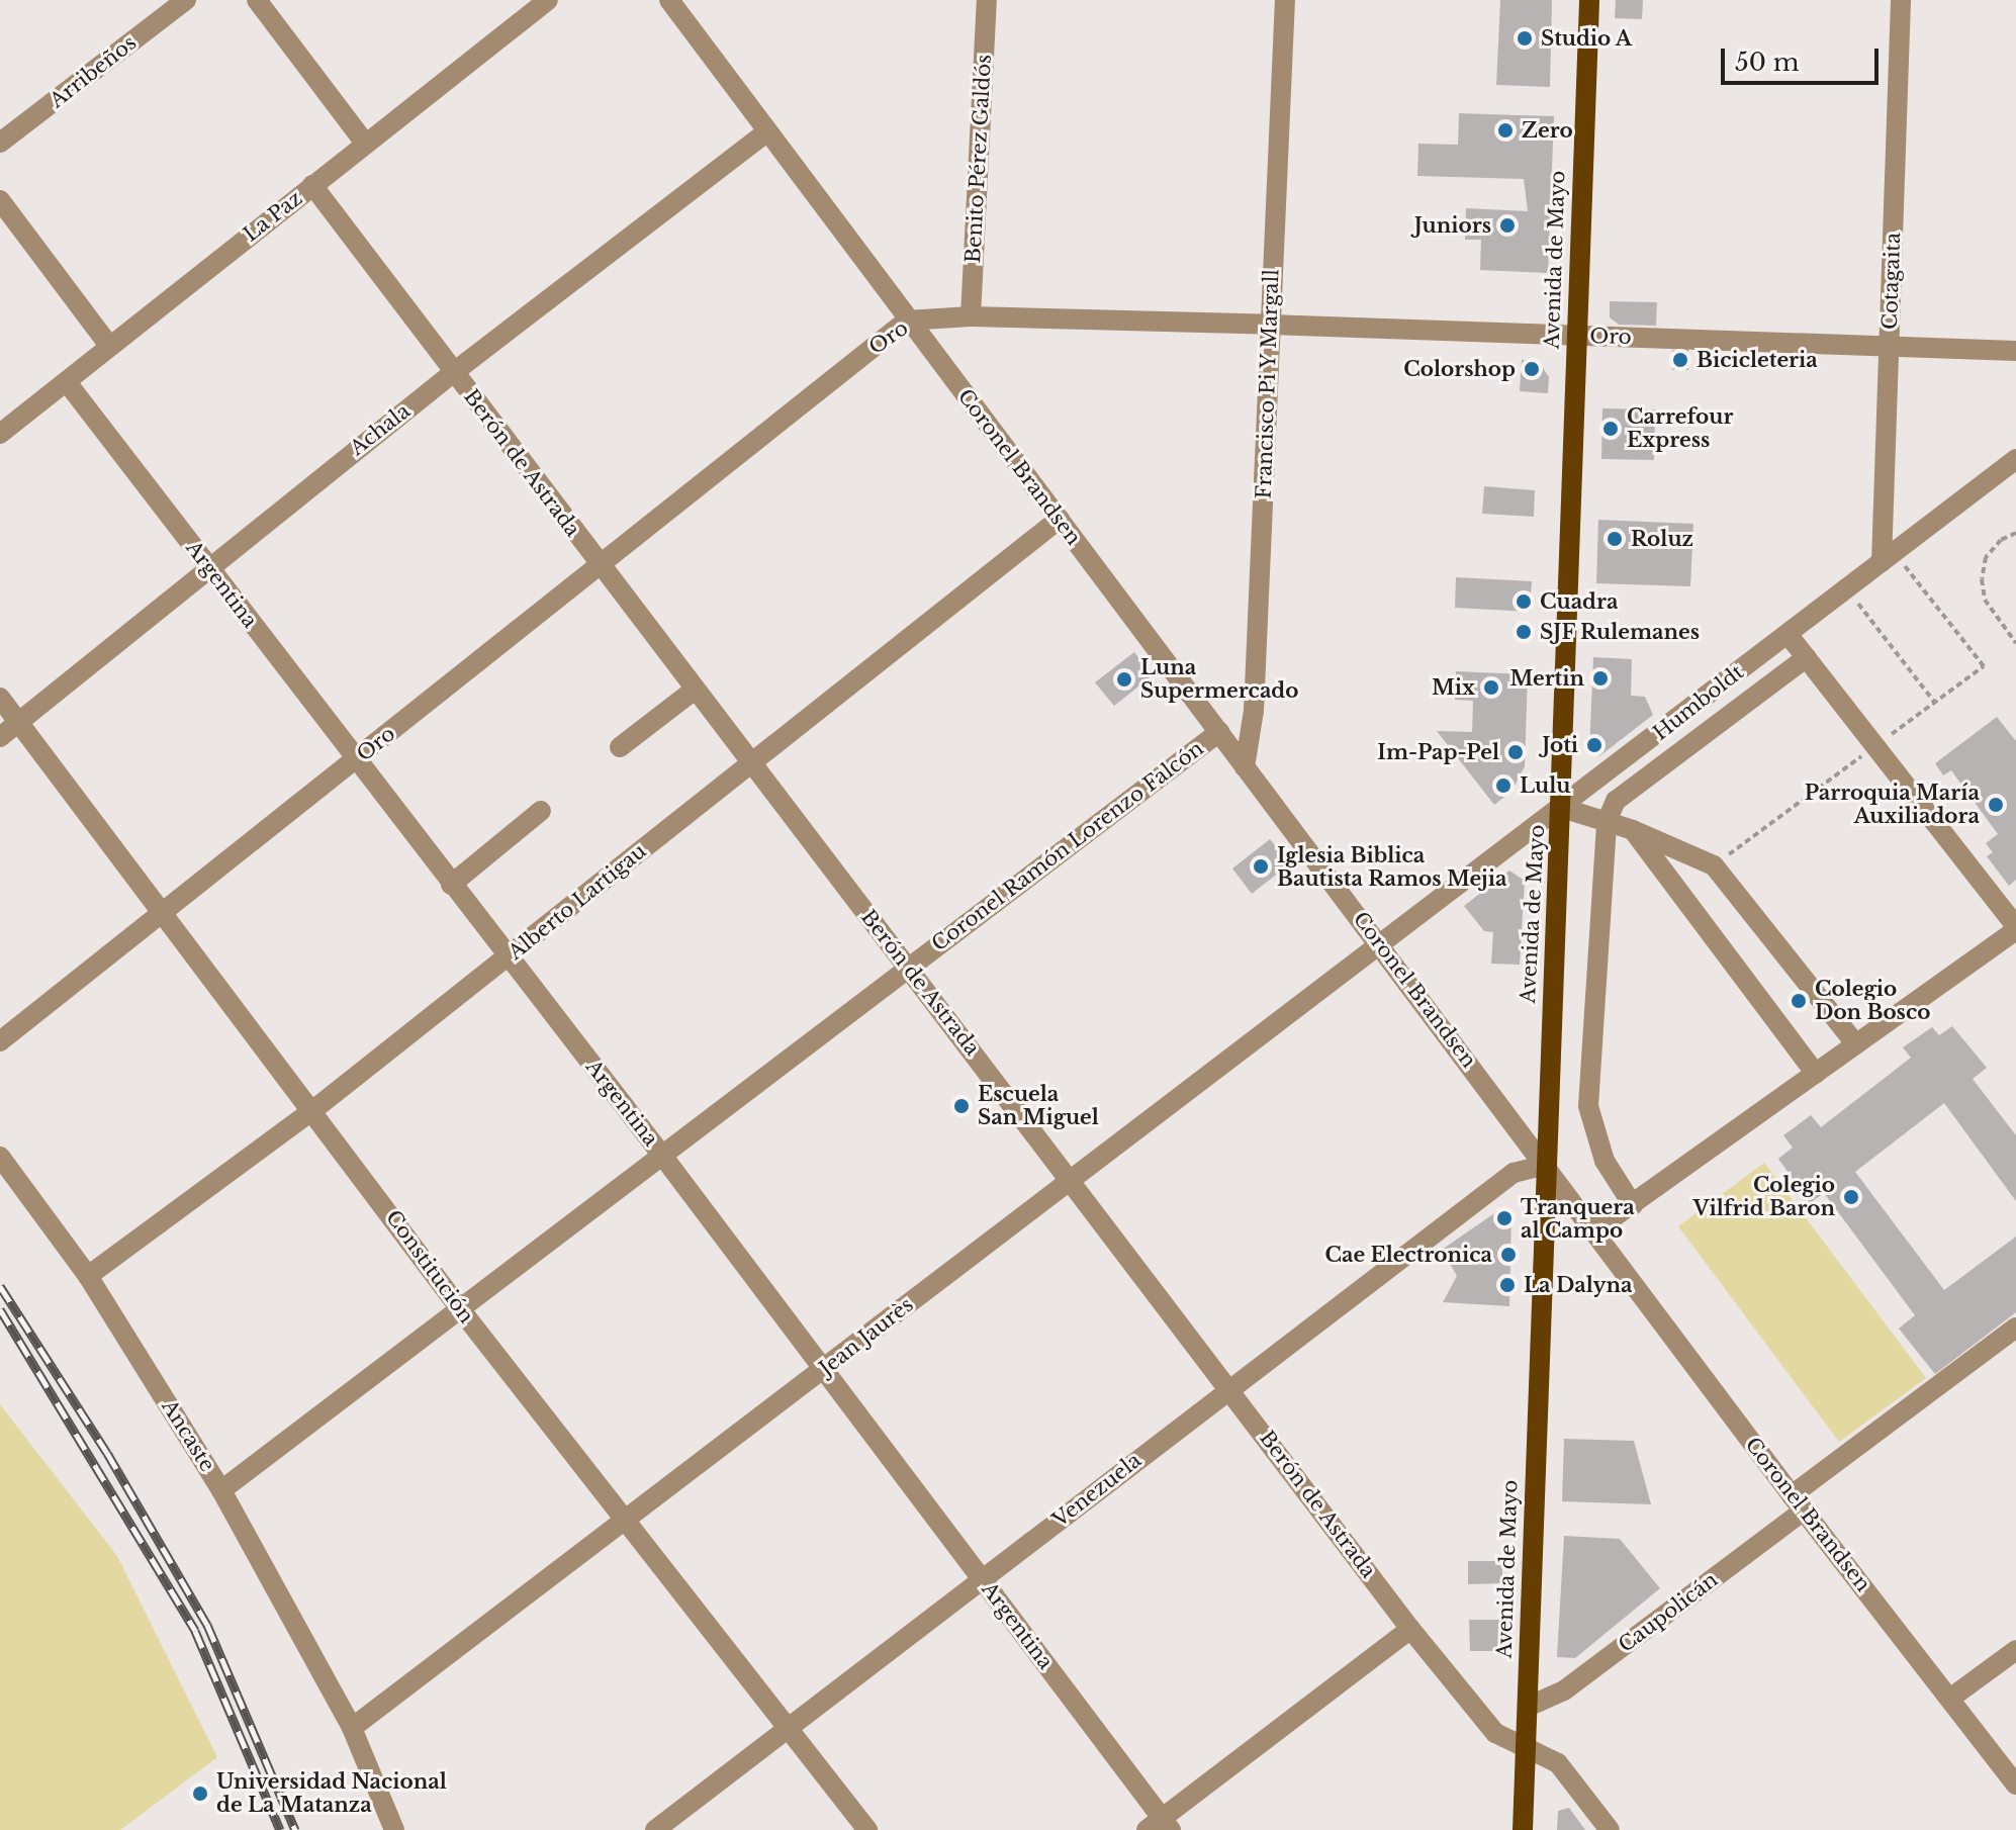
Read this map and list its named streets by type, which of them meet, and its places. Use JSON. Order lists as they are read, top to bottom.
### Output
{
  "streets": {
    "main road": ["Avenida de Mayo"],
    "street": [
      "Arribeños",
      "Benito Pérez Galdós",
      "La Paz",
      "Cotagaita",
      "Oro",
      "Francisco Pi Y Margall",
      "Achala",
      "Berón de Astrada",
      "Coronel Brandsen",
      "Argentina",
      "Humboldt",
      "Coronel Ramón Lorenzo Falcón",
      "Alberto Lartigau",
      "Constitución",
      "Jean Jaurès",
      "Ancaste",
      "Venezuela",
      "Caupolicán"
    ]
  },
  "crossings": [
    ["Benito Pérez Galdós", "Oro"],
    ["La Paz", "Berón de Astrada"],
    ["La Paz", "Argentina"],
    ["Avenida de Mayo", "Oro"],
    ["Avenida de Mayo", "Berón de Astrada"],
    ["Avenida de Mayo", "Coronel Brandsen"],
    ["Avenida de Mayo", "Humboldt"],
    ["Avenida de Mayo", "Venezuela"],
    ["Avenida de Mayo", "Caupolicán"],
    ["Cotagaita", "Oro"],
    ["Cotagaita", "Humboldt"],
    ["Oro", "Francisco Pi Y Margall"],
    ["Oro", "Berón de Astrada"],
    ["Oro", "Coronel Brandsen"],
    ["Oro", "Argentina"],
    ["Oro", "Constitución"],
    ["Francisco Pi Y Margall", "Coronel Brandsen"],
    ["Achala", "Berón de Astrada"],
    ["Achala", "Coronel Brandsen"],
    ["Achala", "Argentina"],
    ["Achala", "Constitución"],
    ["Berón de Astrada", "Coronel Ramón Lorenzo Falcón"],
    ["Berón de Astrada", "Alberto Lartigau"],
    ["Berón de Astrada", "Jean Jaurès"],
    ["Berón de Astrada", "Venezuela"],
    ["Coronel Brandsen", "Humboldt"],
    ["Coronel Brandsen", "Coronel Ramón Lorenzo Falcón"],
    ["Coronel Brandsen", "Alberto Lartigau"],
    ["Coronel Brandsen", "Jean Jaurès"],
    ["Coronel Brandsen", "Venezuela"],
    ["Coronel Brandsen", "Caupolicán"],
    ["Argentina", "Coronel Ramón Lorenzo Falcón"],
    ["Argentina", "Alberto Lartigau"],
    ["Argentina", "Jean Jaurès"],
    ["Argentina", "Venezuela"],
    ["Humboldt", "Jean Jaurès"],
    ["Coronel Ramón Lorenzo Falcón", "Constitución"],
    ["Coronel Ramón Lorenzo Falcón", "Ancaste"],
    ["Alberto Lartigau", "Constitución"],
    ["Alberto Lartigau", "Ancaste"],
    ["Constitución", "Jean Jaurès"],
    ["Constitución", "Venezuela"],
    ["Jean Jaurès", "Ancaste"]
  ],
  "places": [
    "Studio A",
    "Zero",
    "Juniors",
    "Bicicleteria",
    "Colorshop",
    "Carrefour Express",
    "Roluz",
    "Cuadra",
    "SJF Rulemanes",
    "Mertin",
    "Luna Supermercado",
    "Mix",
    "Joti",
    "Im-Pap-Pel",
    "Lulu",
    "Parroquia María Auxiliadora",
    "Iglesia Biblica Bautista Ramos Mejia",
    "Colegio Don Bosco",
    "Escuela San Miguel",
    "Colegio Vilfrid Baron",
    "Tranquera al Campo",
    "Cae Electronica",
    "La Dalyna",
    "Universidad Nacional de La Matanza"
  ],
  "scale_bar": "50 m"
}
